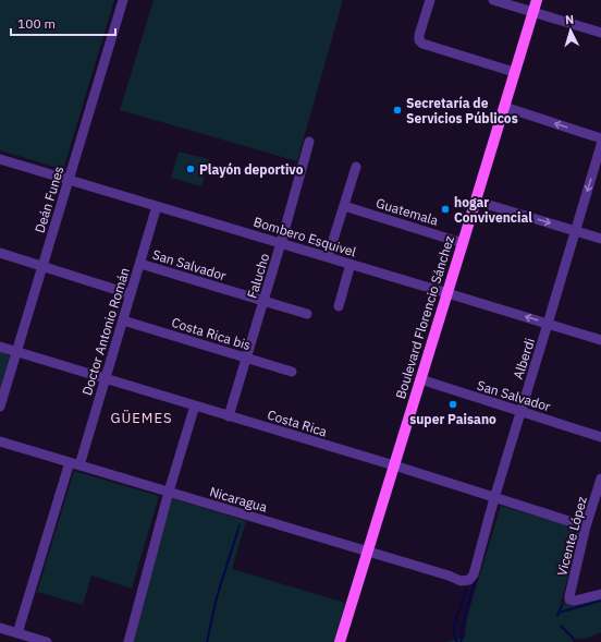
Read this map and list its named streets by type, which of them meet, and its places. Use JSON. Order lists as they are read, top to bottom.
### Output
{
  "streets": {
    "main road": ["Boulevard Florencio Sánchez"],
    "street": [
      "Deán Funes",
      "Guatemala",
      "Bombero Esquivel",
      "San Salvador",
      "Falucho",
      "Doctor Antonio Román",
      "Costa Rica bis",
      "Alberdi",
      "Costa Rica",
      "Nicaragua",
      "Vicente López"
    ]
  },
  "crossings": [
    ["Deán Funes", "Bombero Esquivel"],
    ["Deán Funes", "Costa Rica"],
    ["Guatemala", "Boulevard Florencio Sánchez"],
    ["Bombero Esquivel", "Falucho"],
    ["Bombero Esquivel", "Boulevard Florencio Sánchez"],
    ["Bombero Esquivel", "Doctor Antonio Román"],
    ["Bombero Esquivel", "Alberdi"],
    ["San Salvador", "Falucho"],
    ["San Salvador", "Boulevard Florencio Sánchez"],
    ["San Salvador", "Doctor Antonio Román"],
    ["San Salvador", "Alberdi"],
    ["Falucho", "Costa Rica bis"],
    ["Falucho", "Costa Rica"],
    ["Boulevard Florencio Sánchez", "Costa Rica"],
    ["Boulevard Florencio Sánchez", "Nicaragua"],
    ["Doctor Antonio Román", "Costa Rica bis"],
    ["Doctor Antonio Román", "Costa Rica"],
    ["Doctor Antonio Román", "Nicaragua"],
    ["Alberdi", "Costa Rica"],
    ["Alberdi", "Nicaragua"],
    ["Costa Rica", "Vicente López"]
  ],
  "districts": ["GÜEMES"],
  "places": [
    "Secretaría de Servicios Públicos",
    "Playón deportivo",
    "hogar Convivencial",
    "super Paisano"
  ],
  "scale_bar": "100 m",
  "north": "top"
}
